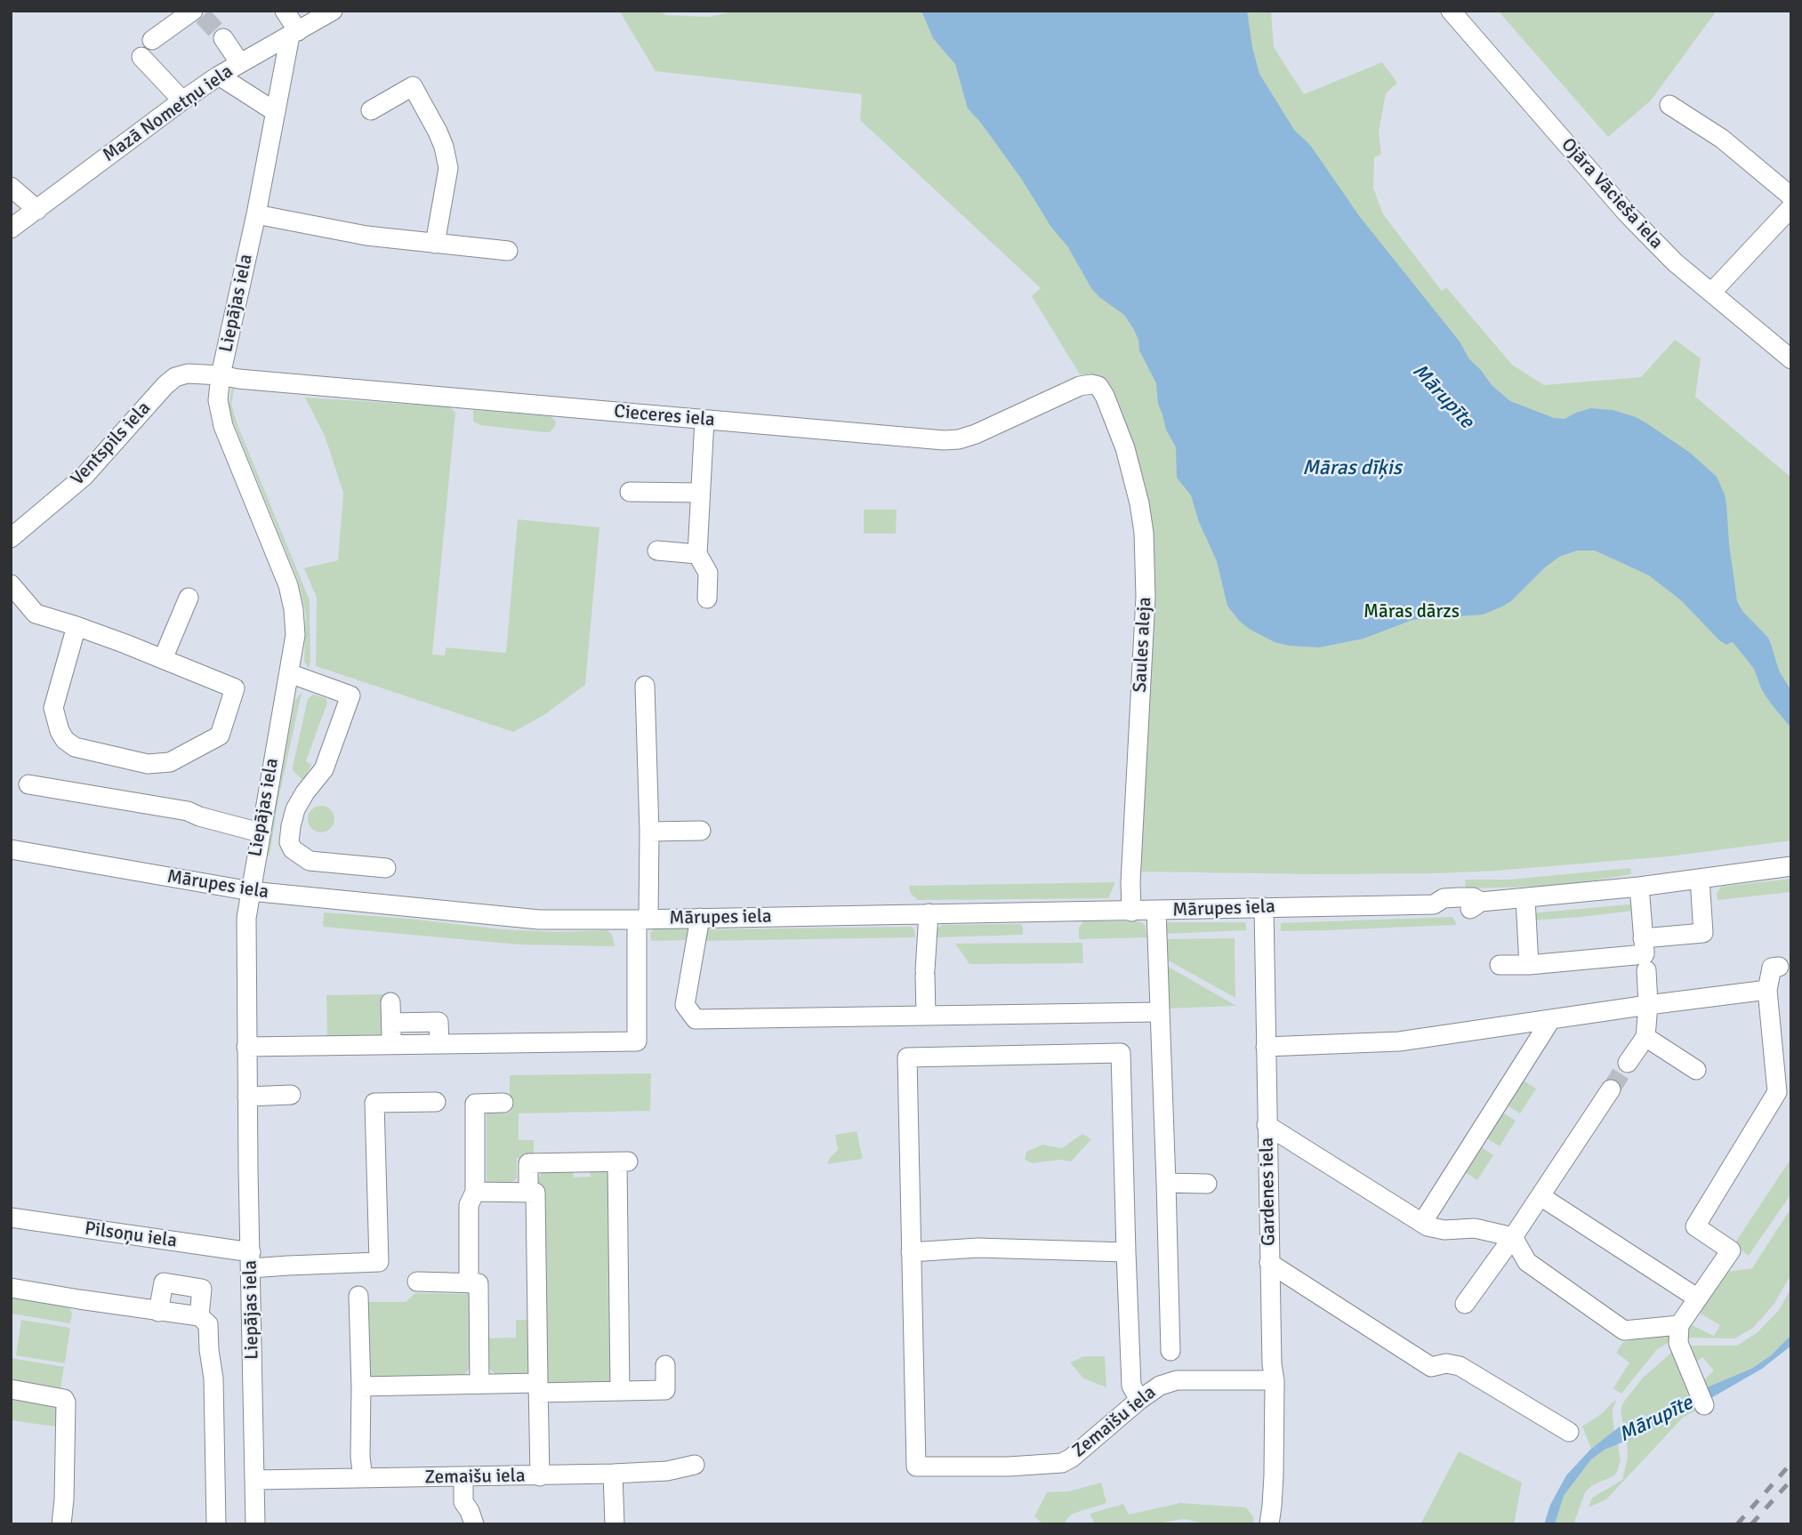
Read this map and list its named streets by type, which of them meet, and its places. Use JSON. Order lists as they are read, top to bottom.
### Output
{
  "streets": {
    "street": [
      "Mazā Nometņu iela",
      "Ojāra Vācieša iela",
      "Liepājas iela",
      "Cieceres iela",
      "Ventspils iela",
      "Saules aleja",
      "Mārupes iela",
      "Gardenes iela",
      "Pilsoņu iela",
      "Zemaišu iela"
    ]
  },
  "crossings": [
    ["Mazā Nometņu iela", "Liepājas iela"],
    ["Liepājas iela", "Cieceres iela"],
    ["Liepājas iela", "Ventspils iela"],
    ["Liepājas iela", "Mārupes iela"],
    ["Liepājas iela", "Pilsoņu iela"],
    ["Liepājas iela", "Zemaišu iela"],
    ["Cieceres iela", "Ventspils iela"],
    ["Cieceres iela", "Saules aleja"],
    ["Saules aleja", "Mārupes iela"],
    ["Mārupes iela", "Gardenes iela"],
    ["Gardenes iela", "Zemaišu iela"]
  ],
  "water": ["Mārupīte", "Māras dīķis"],
  "parks": ["Māras dārzs"]
}
